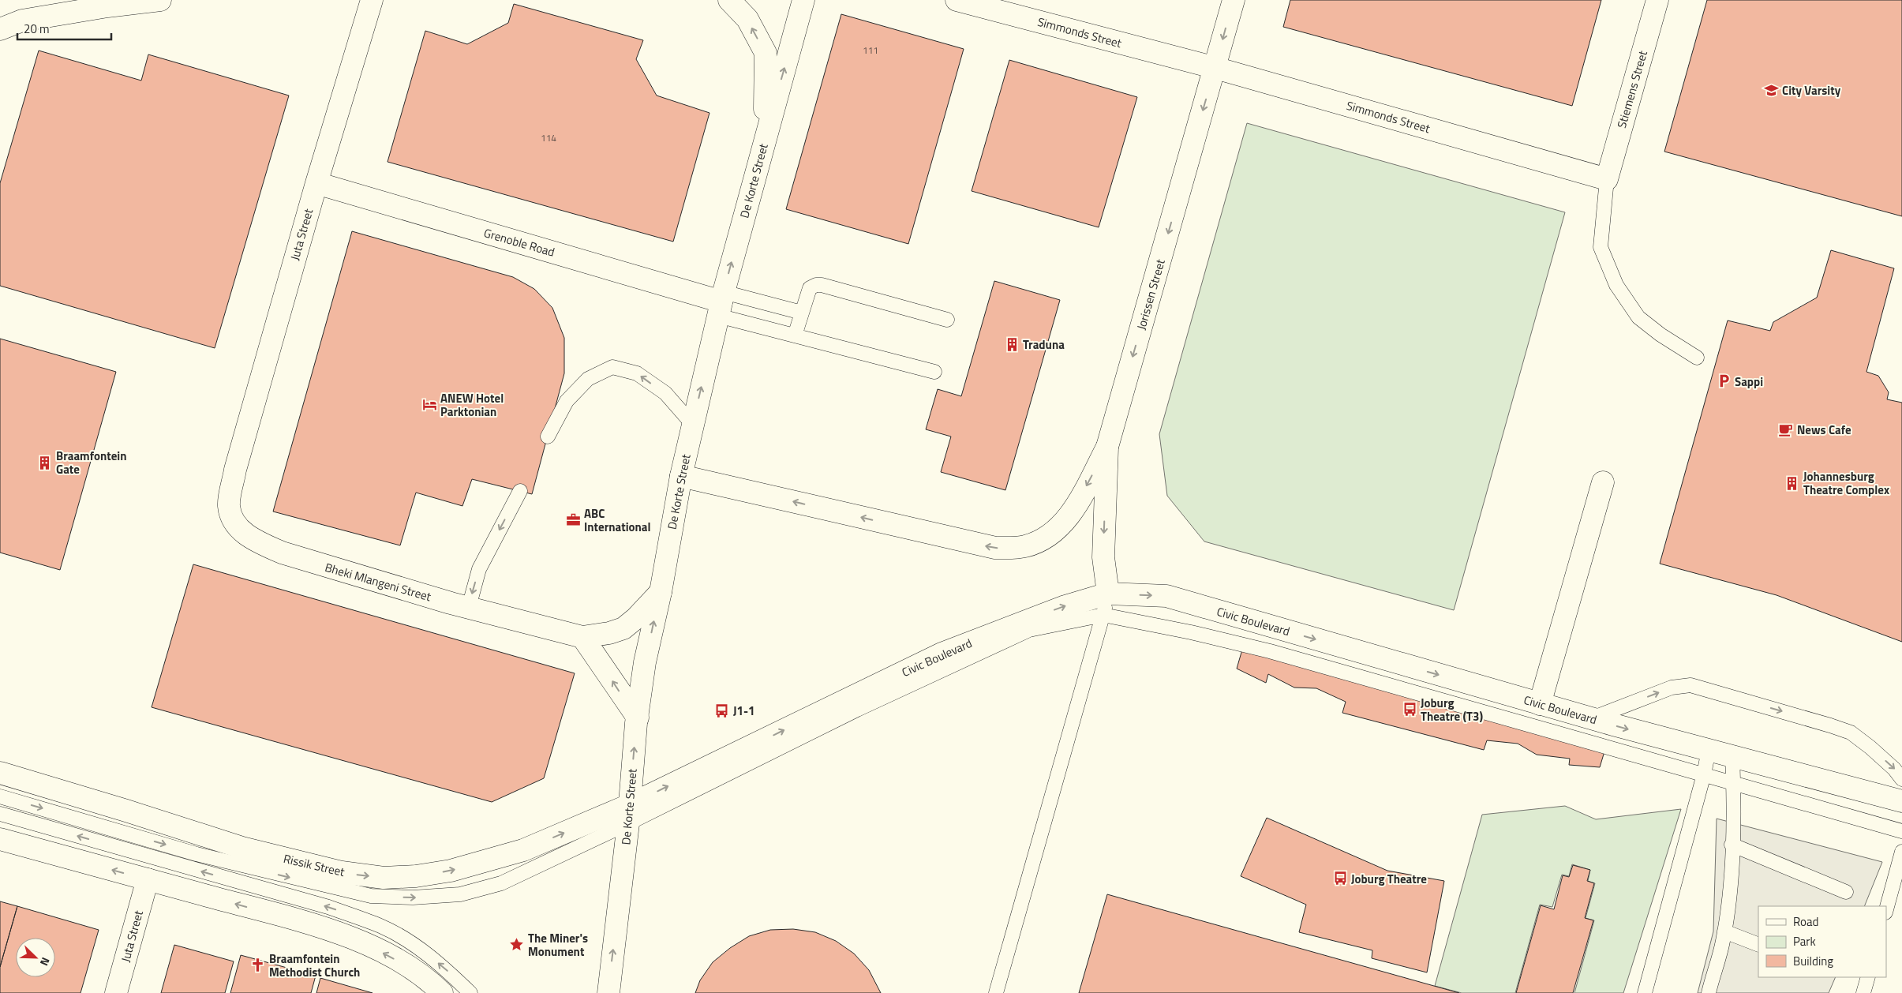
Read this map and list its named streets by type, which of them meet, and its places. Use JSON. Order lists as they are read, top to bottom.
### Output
{
  "streets": {
    "main road": [
      "Simmonds Street",
      "Stiemens Street",
      "De Korte Street",
      "Juta Street",
      "Grenoble Road",
      "Jorissen Street",
      "Bheki Mlangeni Street",
      "Civic Boulevard",
      "Rissik Street"
    ]
  },
  "crossings": [
    ["Simmonds Street", "Stiemens Street"],
    ["Simmonds Street", "Jorissen Street"],
    ["De Korte Street", "Grenoble Road"],
    ["De Korte Street", "Bheki Mlangeni Street"],
    ["De Korte Street", "Civic Boulevard"],
    ["De Korte Street", "Rissik Street"],
    ["Juta Street", "Grenoble Road"],
    ["Juta Street", "Bheki Mlangeni Street"],
    ["Jorissen Street", "Civic Boulevard"],
    ["Civic Boulevard", "Rissik Street"]
  ],
  "one_way": ["De Korte Street", "Jorissen Street", "Civic Boulevard"],
  "places": {
    "school or university": ["City Varsity"],
    "building": ["Traduna", "Braamfontein Gate", "Johannesburg Theatre Complex"],
    "parking": ["Sappi"],
    "hotel": ["ANEW Hotel Parktonian"],
    "cafe": ["News Cafe"],
    "office": ["ABC International"],
    "bus stop": ["Joburg Theatre (T3)", "J1-1", "Joburg Theatre"],
    "place": ["The Miner's Monument"],
    "church": ["Braamfontein Methodist Church"]
  },
  "house_numbers": ["111", "114"],
  "legend": ["Road", "Park", "Building"],
  "scale_bar": "20 m",
  "north": "bottom right"
}
